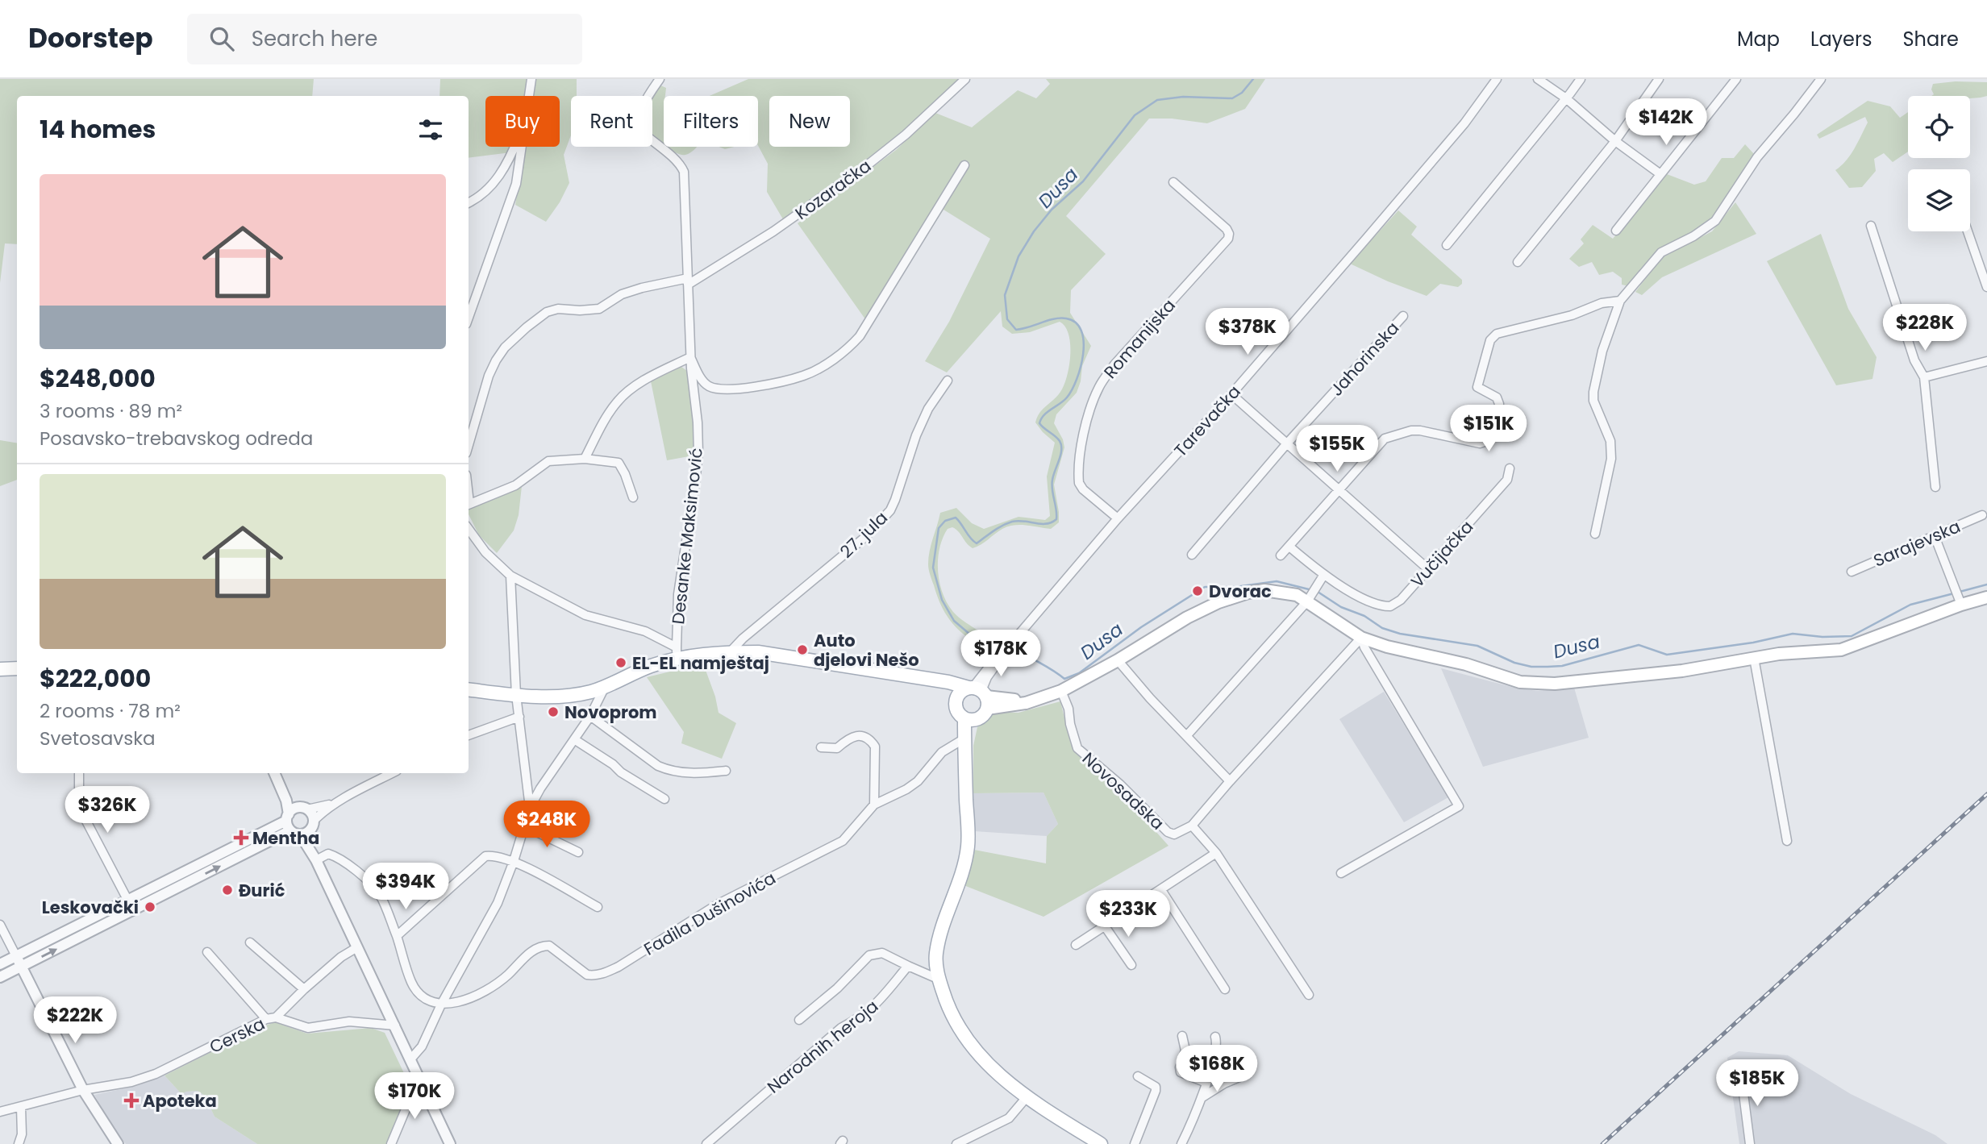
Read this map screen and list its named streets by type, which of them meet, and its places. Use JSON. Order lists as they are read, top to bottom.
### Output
{
  "streets": {
    "street": [
      "Kozaračka",
      "Romanijska",
      "Jahorinska",
      "Tarevačka",
      "27. jula",
      "Desanke Maksimović",
      "Sarajevska",
      "Vučijačka",
      "Novosadska",
      "Fadila Dušinovića",
      "Cerska",
      "Narodnih heroja"
    ]
  },
  "crossings": [
    ["Kozaračka", "Desanke Maksimović"],
    ["Romanijska", "Tarevačka"]
  ],
  "water": ["Dusa"],
  "places": {
    "other": [
      "Dvorac",
      "Auto djelovi Nešo",
      "EL-EL namještaj",
      "Novoprom",
      "Đurić",
      "Leskovački"
    ],
    "health": ["Mentha", "Apoteka"]
  },
  "page": {
    "header": "Doorstep",
    "search": "Search here",
    "nav": ["Map", "Layers", "Share"],
    "chip": [
      "Buy",
      "Rent",
      "Filters",
      "New"
    ],
    "heading": "14 homes",
    "price": [
      "$142K",
      "$228K",
      "$378K",
      "$151K",
      "$155K",
      "$178K",
      "$326K",
      "$248K",
      "$394K",
      "$233K",
      "$222K",
      "$168K",
      "$185K",
      "$170K"
    ],
    "list": [
      {
        "name": "$248,000",
        "note": "3 rooms · 89 m² · Posavsko-trebavskog odreda"
      },
      {
        "name": "$222,000",
        "note": "2 rooms · 78 m² · Svetosavska"
      }
    ]
  }
}
